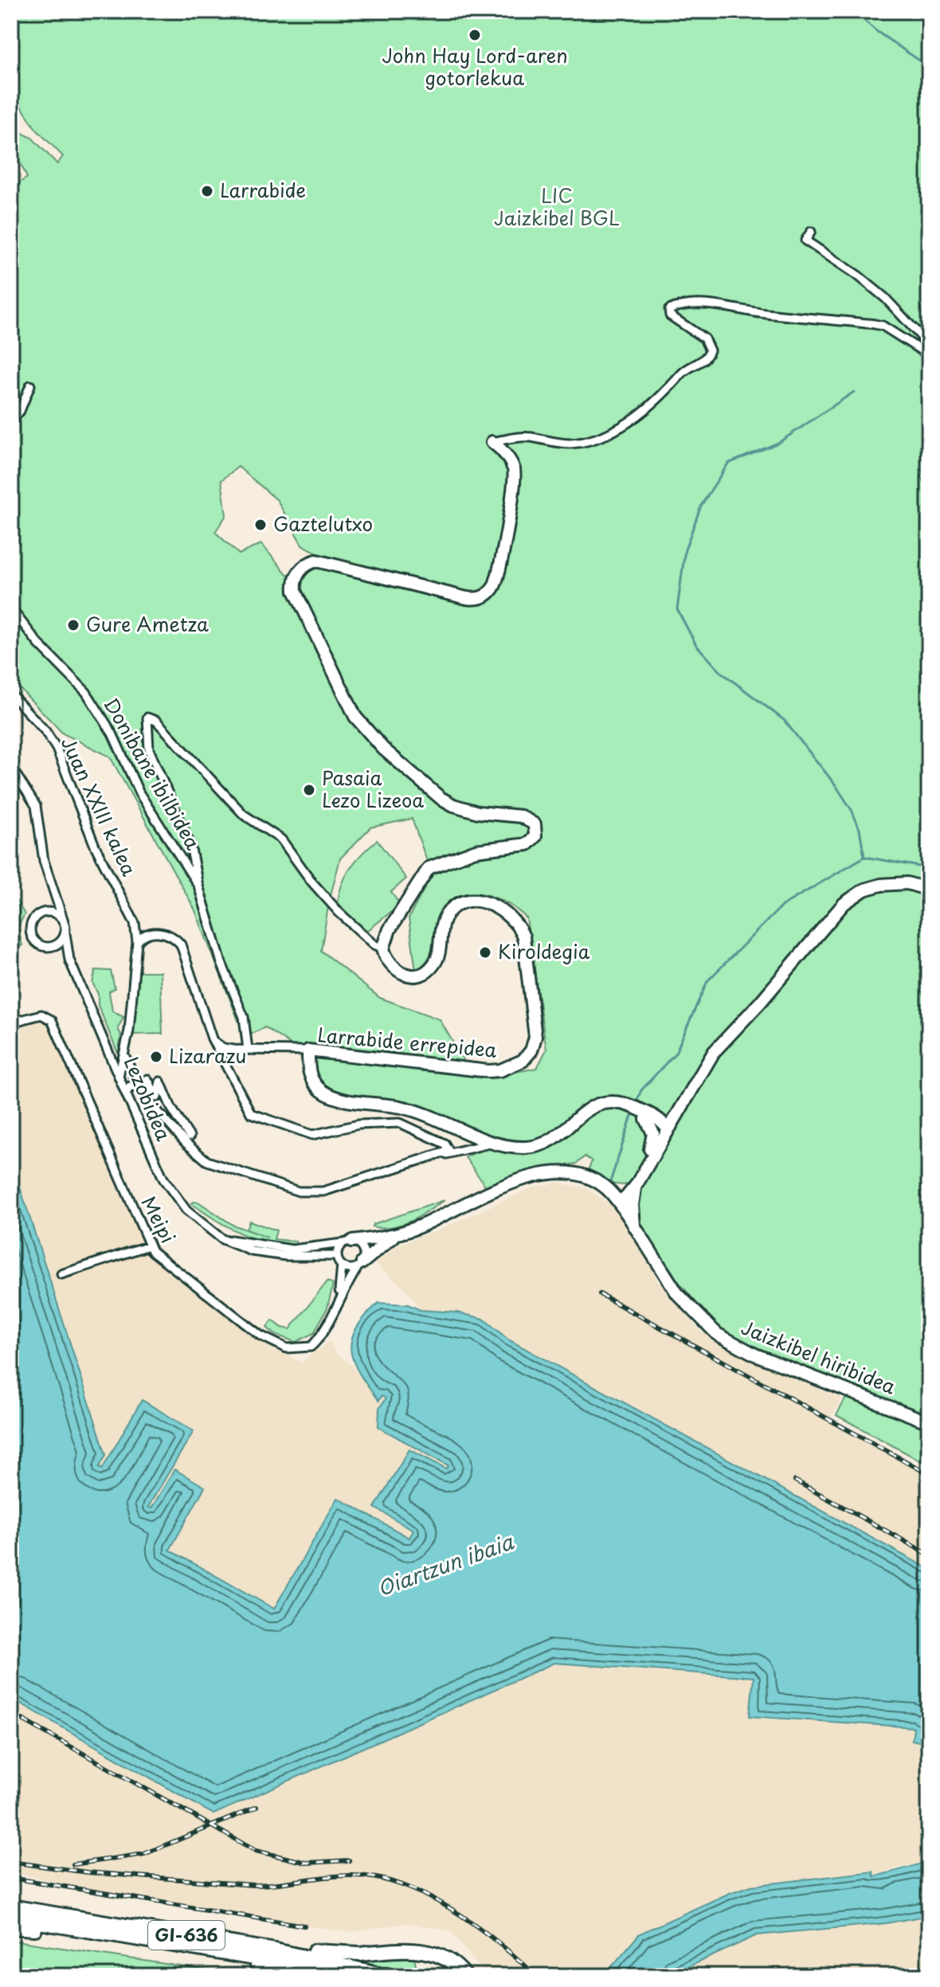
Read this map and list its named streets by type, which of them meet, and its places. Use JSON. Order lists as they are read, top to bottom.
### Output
{
  "streets": {
    "main road": ["GI-636"],
    "street": [
      "Donibane ibilbidea",
      "Juan XXIII kalea",
      "Larrabide errepidea",
      "Lezobidea",
      "Meipi",
      "Jaizkibel hiribidea"
    ]
  },
  "crossings": [
    ["Juan XXIII kalea", "Lezobidea"],
    ["Lezobidea", "Meipi"]
  ],
  "water": ["Oiartzun ibaia"],
  "parks": ["LIC Jaizkibel BGL"],
  "places": [
    "John Hay Lord-aren gotorlekua",
    "Larrabide",
    "Gaztelutxo",
    "Gure Ametza",
    "Pasaia Lezo Lizeoa",
    "Kiroldegia",
    "Lizarazu"
  ]
}
